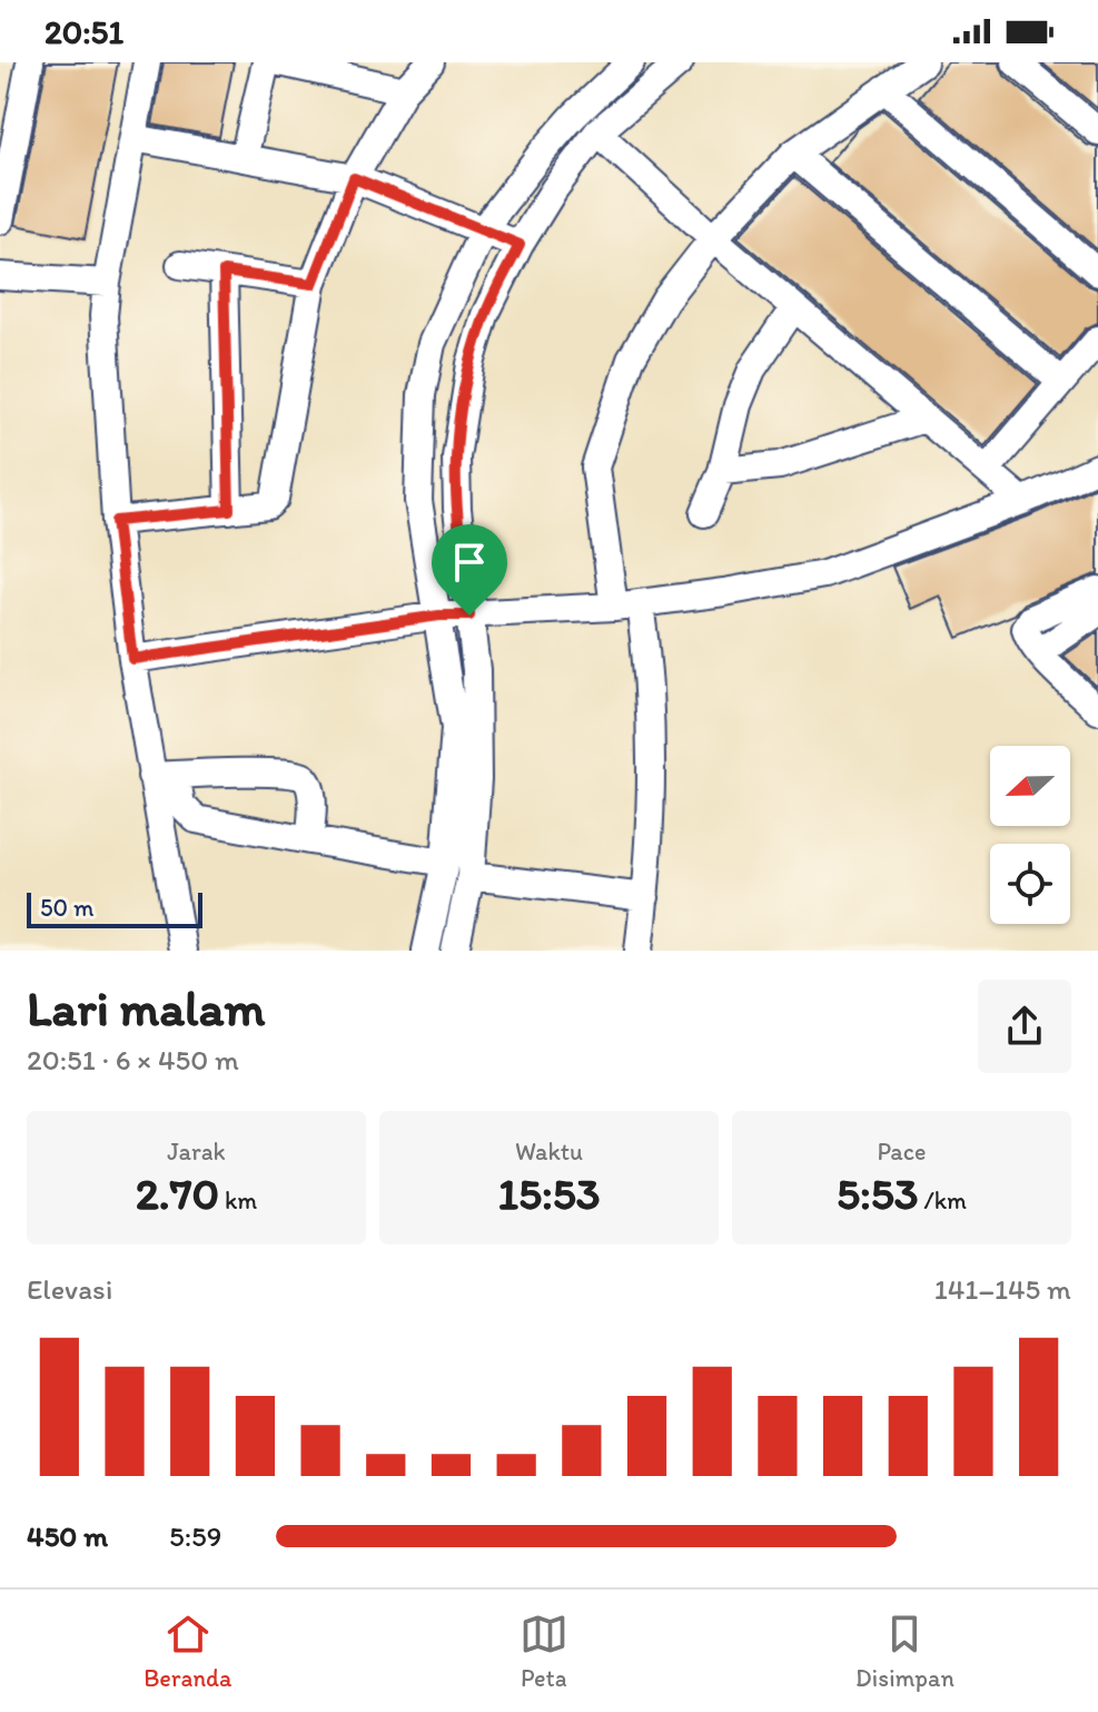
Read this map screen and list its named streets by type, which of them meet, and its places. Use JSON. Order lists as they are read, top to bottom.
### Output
{
  "scale_bar": "50 m",
  "north": "left",
  "page": {
    "status": "20:51",
    "scale": "50 m",
    "heading": ["Lari malam", "20:51 · 6 × 450 m"],
    "stats": [
      ["Jarak", "2.70 km"],
      ["Waktu", "15:53"],
      ["Pace", "5:53 /km"]
    ],
    "chart": ["Elevasi", "141–145 m"],
    "list": [
      {
        "name": "450 m",
        "note": "5:59"
      }
    ],
    "tabs": ["Beranda", "Peta", "Disimpan"]
  }
}
